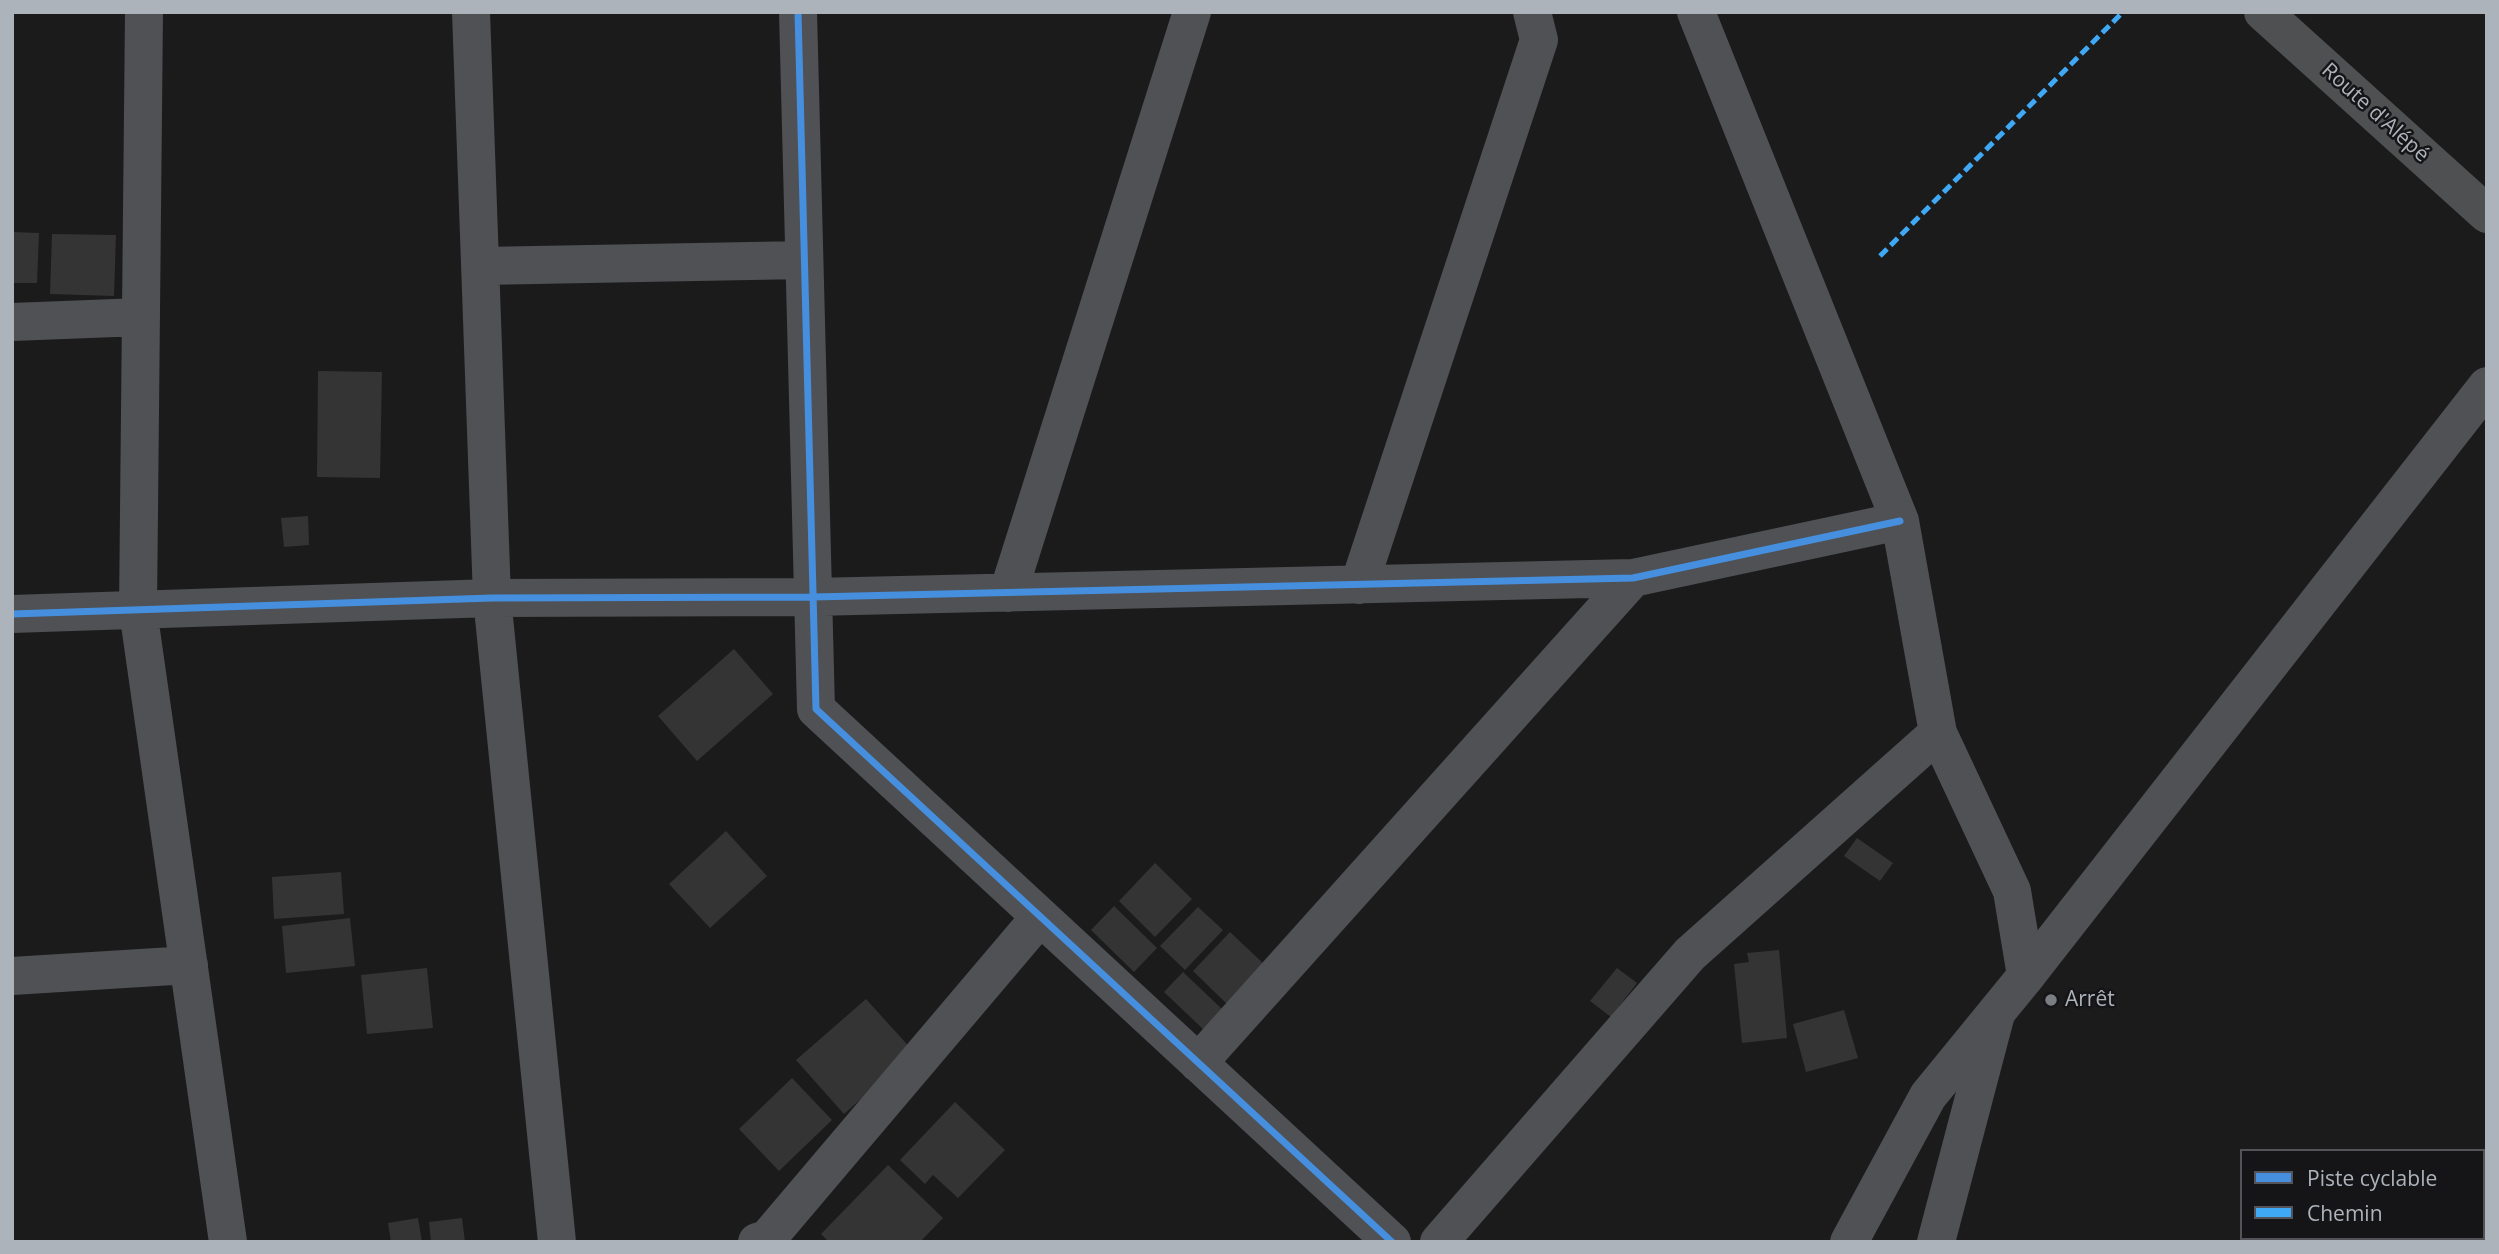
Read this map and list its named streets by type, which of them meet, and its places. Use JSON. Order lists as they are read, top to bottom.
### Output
{
  "streets": {
    "main road": ["Route d'Alépé"]
  },
  "places": ["Arrêt"],
  "legend": ["Piste cyclable", "Chemin"]
}
